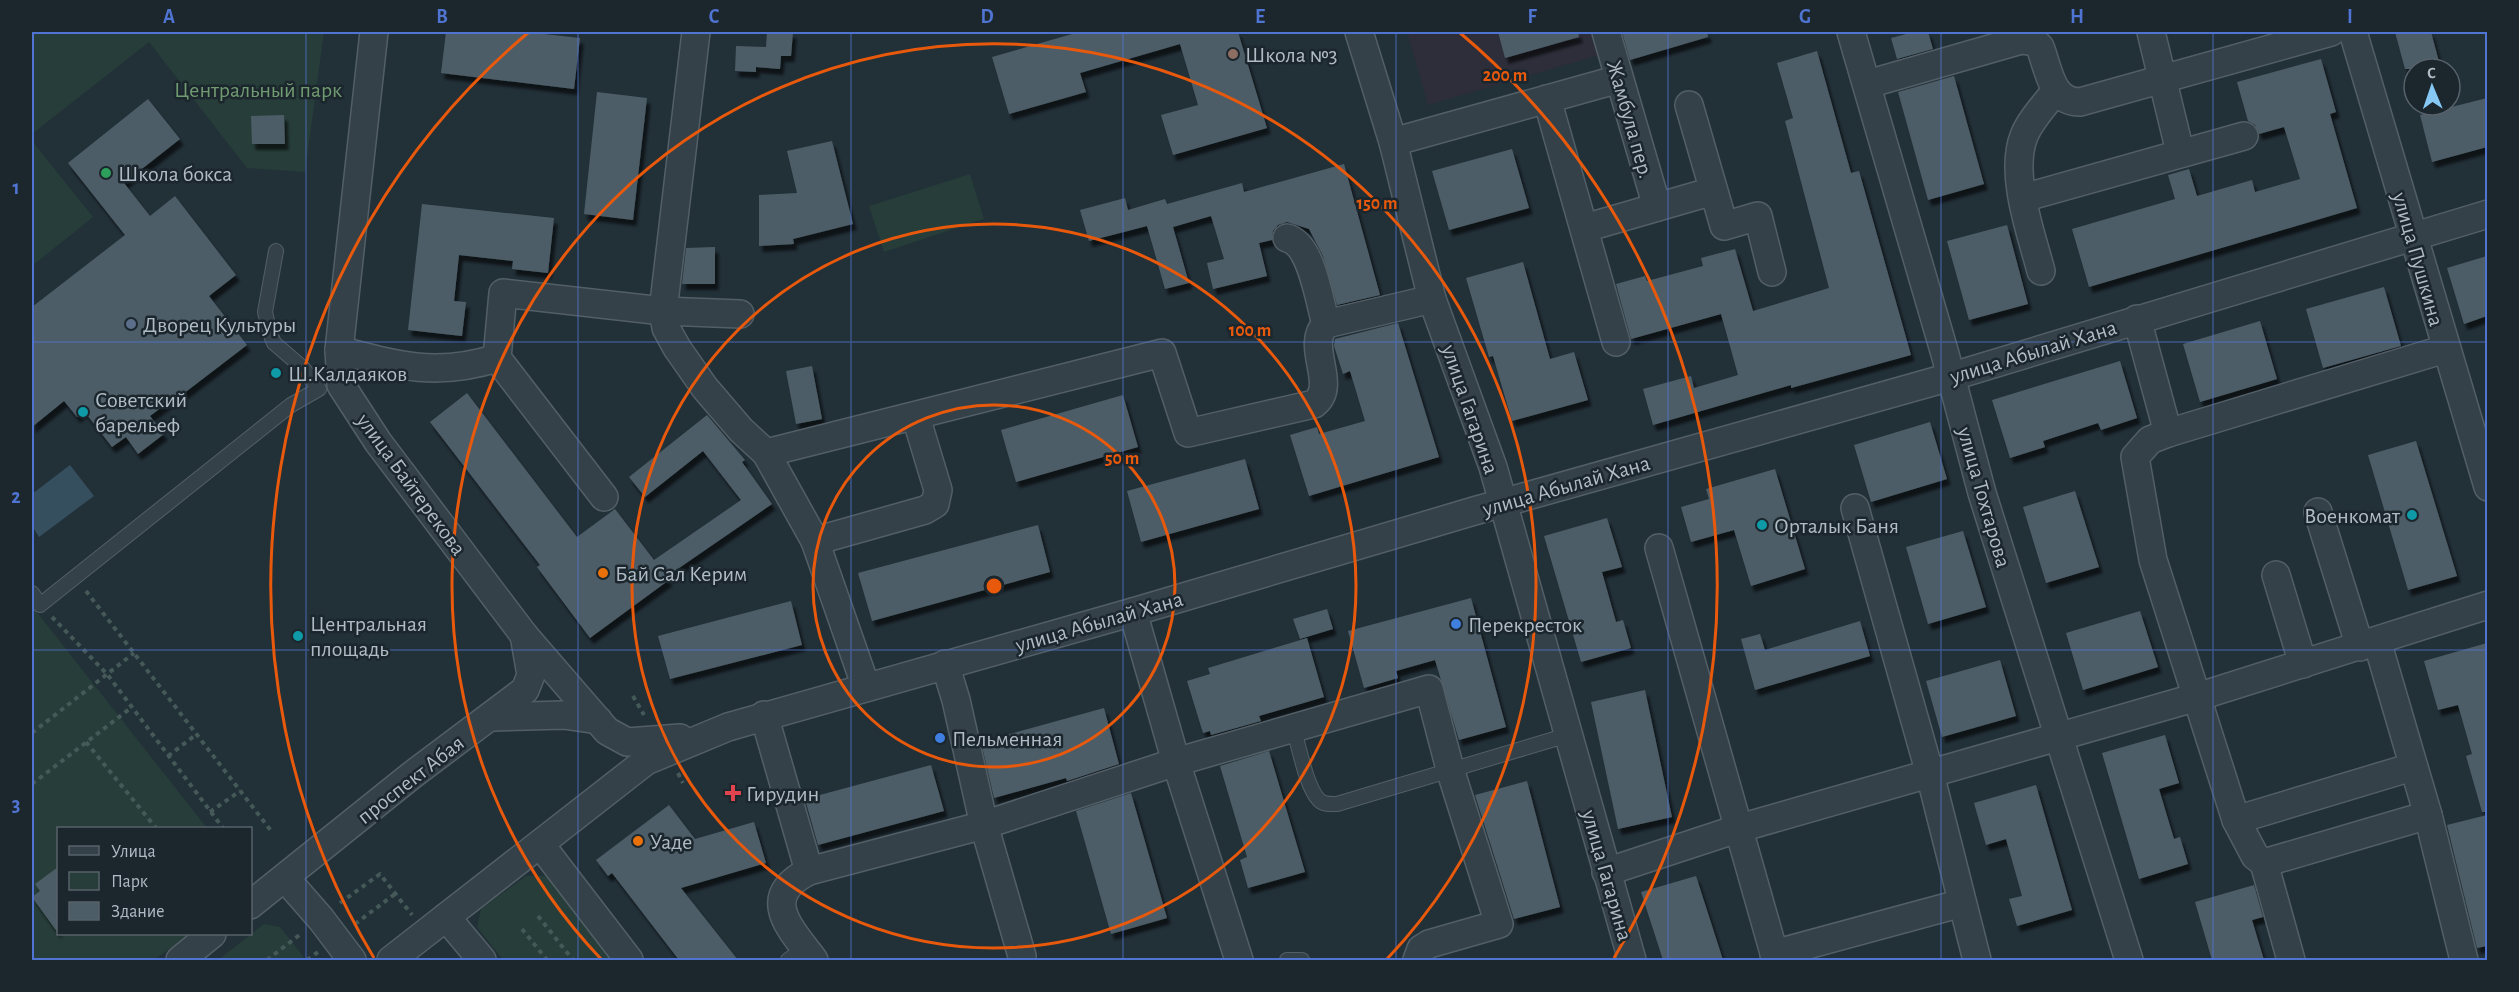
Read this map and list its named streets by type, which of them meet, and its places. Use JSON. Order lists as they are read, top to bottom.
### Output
{
  "streets": {
    "street": [
      "Жамбула пер.",
      "улица Пушкина",
      "улица Абылай Хана",
      "улица Гагарина",
      "улица Байтерекова",
      "улица Тохтарова",
      "проспект Абая"
    ]
  },
  "crossings": [
    ["улица Пушкина", "улица Абылай Хана"],
    ["улица Абылай Хана", "улица Гагарина"],
    ["улица Абылай Хана", "улица Байтерекова"],
    ["улица Абылай Хана", "улица Тохтарова"],
    ["улица Байтерекова", "проспект Абая"]
  ],
  "parks": ["Центральный парк"],
  "places": {
    "other": [
      "Школа №3",
      "Школа бокса",
      "Дворец Культуры",
      "Ш.Калдаяков",
      "Советский барельеф",
      "Военкомат",
      "Орталык Баня",
      "Бай Сал Керим",
      "Перекресток",
      "Центральная площадь",
      "Пельменная",
      "Уаде"
    ],
    "health": ["Гирудин"]
  },
  "legend": ["Улица", "Парк", "Здание"],
  "north": "top",
  "grid": {
    "columns": [
      "A",
      "B",
      "C",
      "D",
      "E",
      "F",
      "G",
      "H",
      "I"
    ],
    "rows": ["1", "2", "3"]
  },
  "rings": [
    "200 m",
    "150 m",
    "100 m",
    "50 m"
  ]
}
